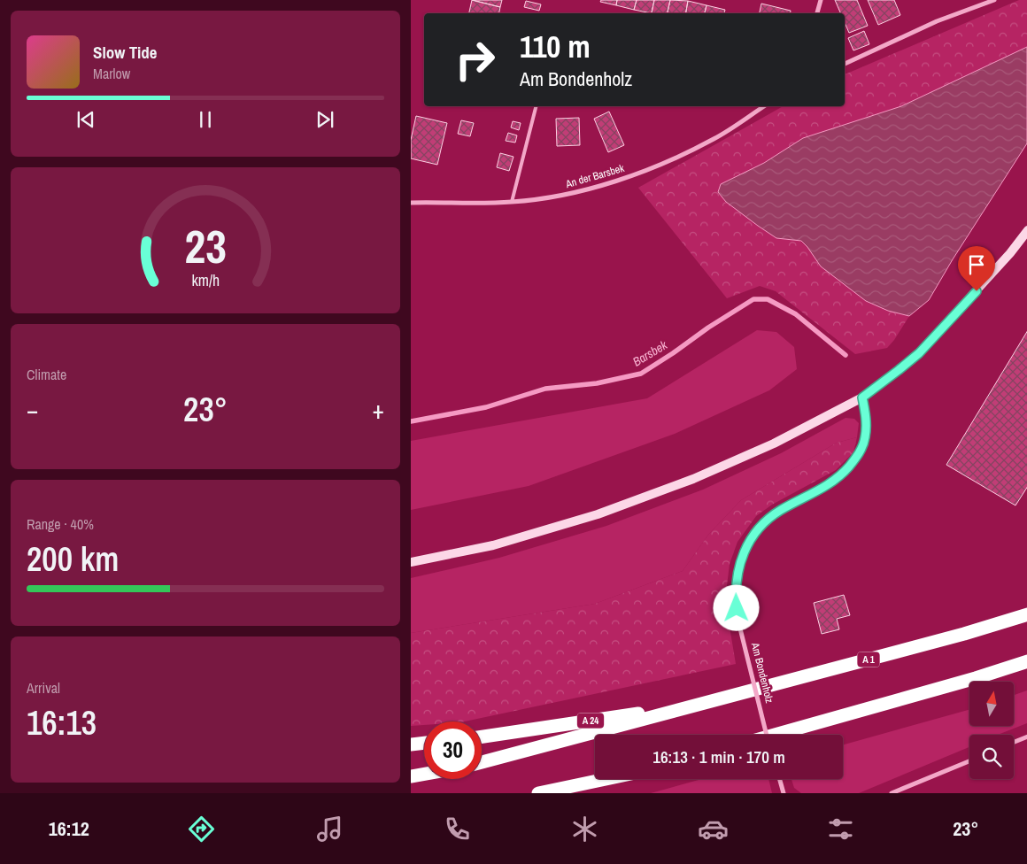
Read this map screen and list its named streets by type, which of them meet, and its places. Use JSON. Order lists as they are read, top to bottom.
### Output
{
  "streets": {
    "highway": ["A 1", "A 24"],
    "street": ["An der Barsbek", "Am Bondenholz"]
  },
  "crossings": [
    ["A 1", "A 24"]
  ],
  "water": ["Barsbek"],
  "north": "top",
  "page": {
    "turn": ["110 m", "Am Bondenholz"],
    "song": ["Slow Tide", "Marlow"],
    "tile": [
      "Climate",
      ["Range · 40%", "200 km"],
      ["Arrival", "16:13"]
    ],
    "heat": ["−", "23°", "+"],
    "limit": "30",
    "trip": "16:13 · 1 min · 170 m",
    "tabs": ["16:12", "23°"],
    "gauge": ["23", "km/h"]
  }
}
